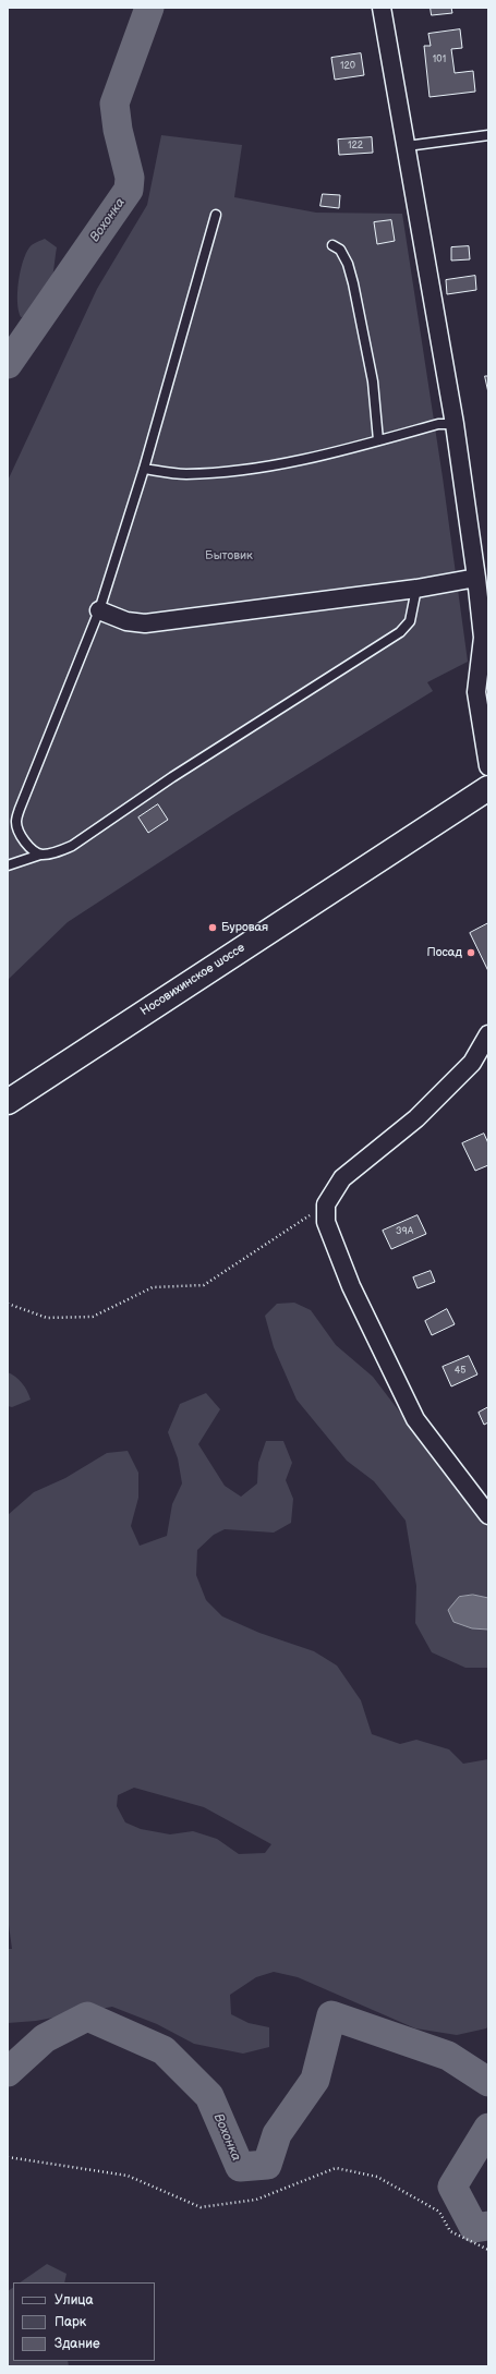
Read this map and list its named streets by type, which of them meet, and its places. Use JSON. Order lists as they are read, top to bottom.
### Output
{
  "streets": {
    "main road": ["Носовихинское шоссе"]
  },
  "water": ["Вохонка"],
  "parks": ["Бытовик"],
  "places": ["Буровая", "Посад"],
  "house_numbers": [
    "101",
    "120",
    "122",
    "39А",
    "45"
  ],
  "legend": ["Улица", "Парк", "Здание"]
}
